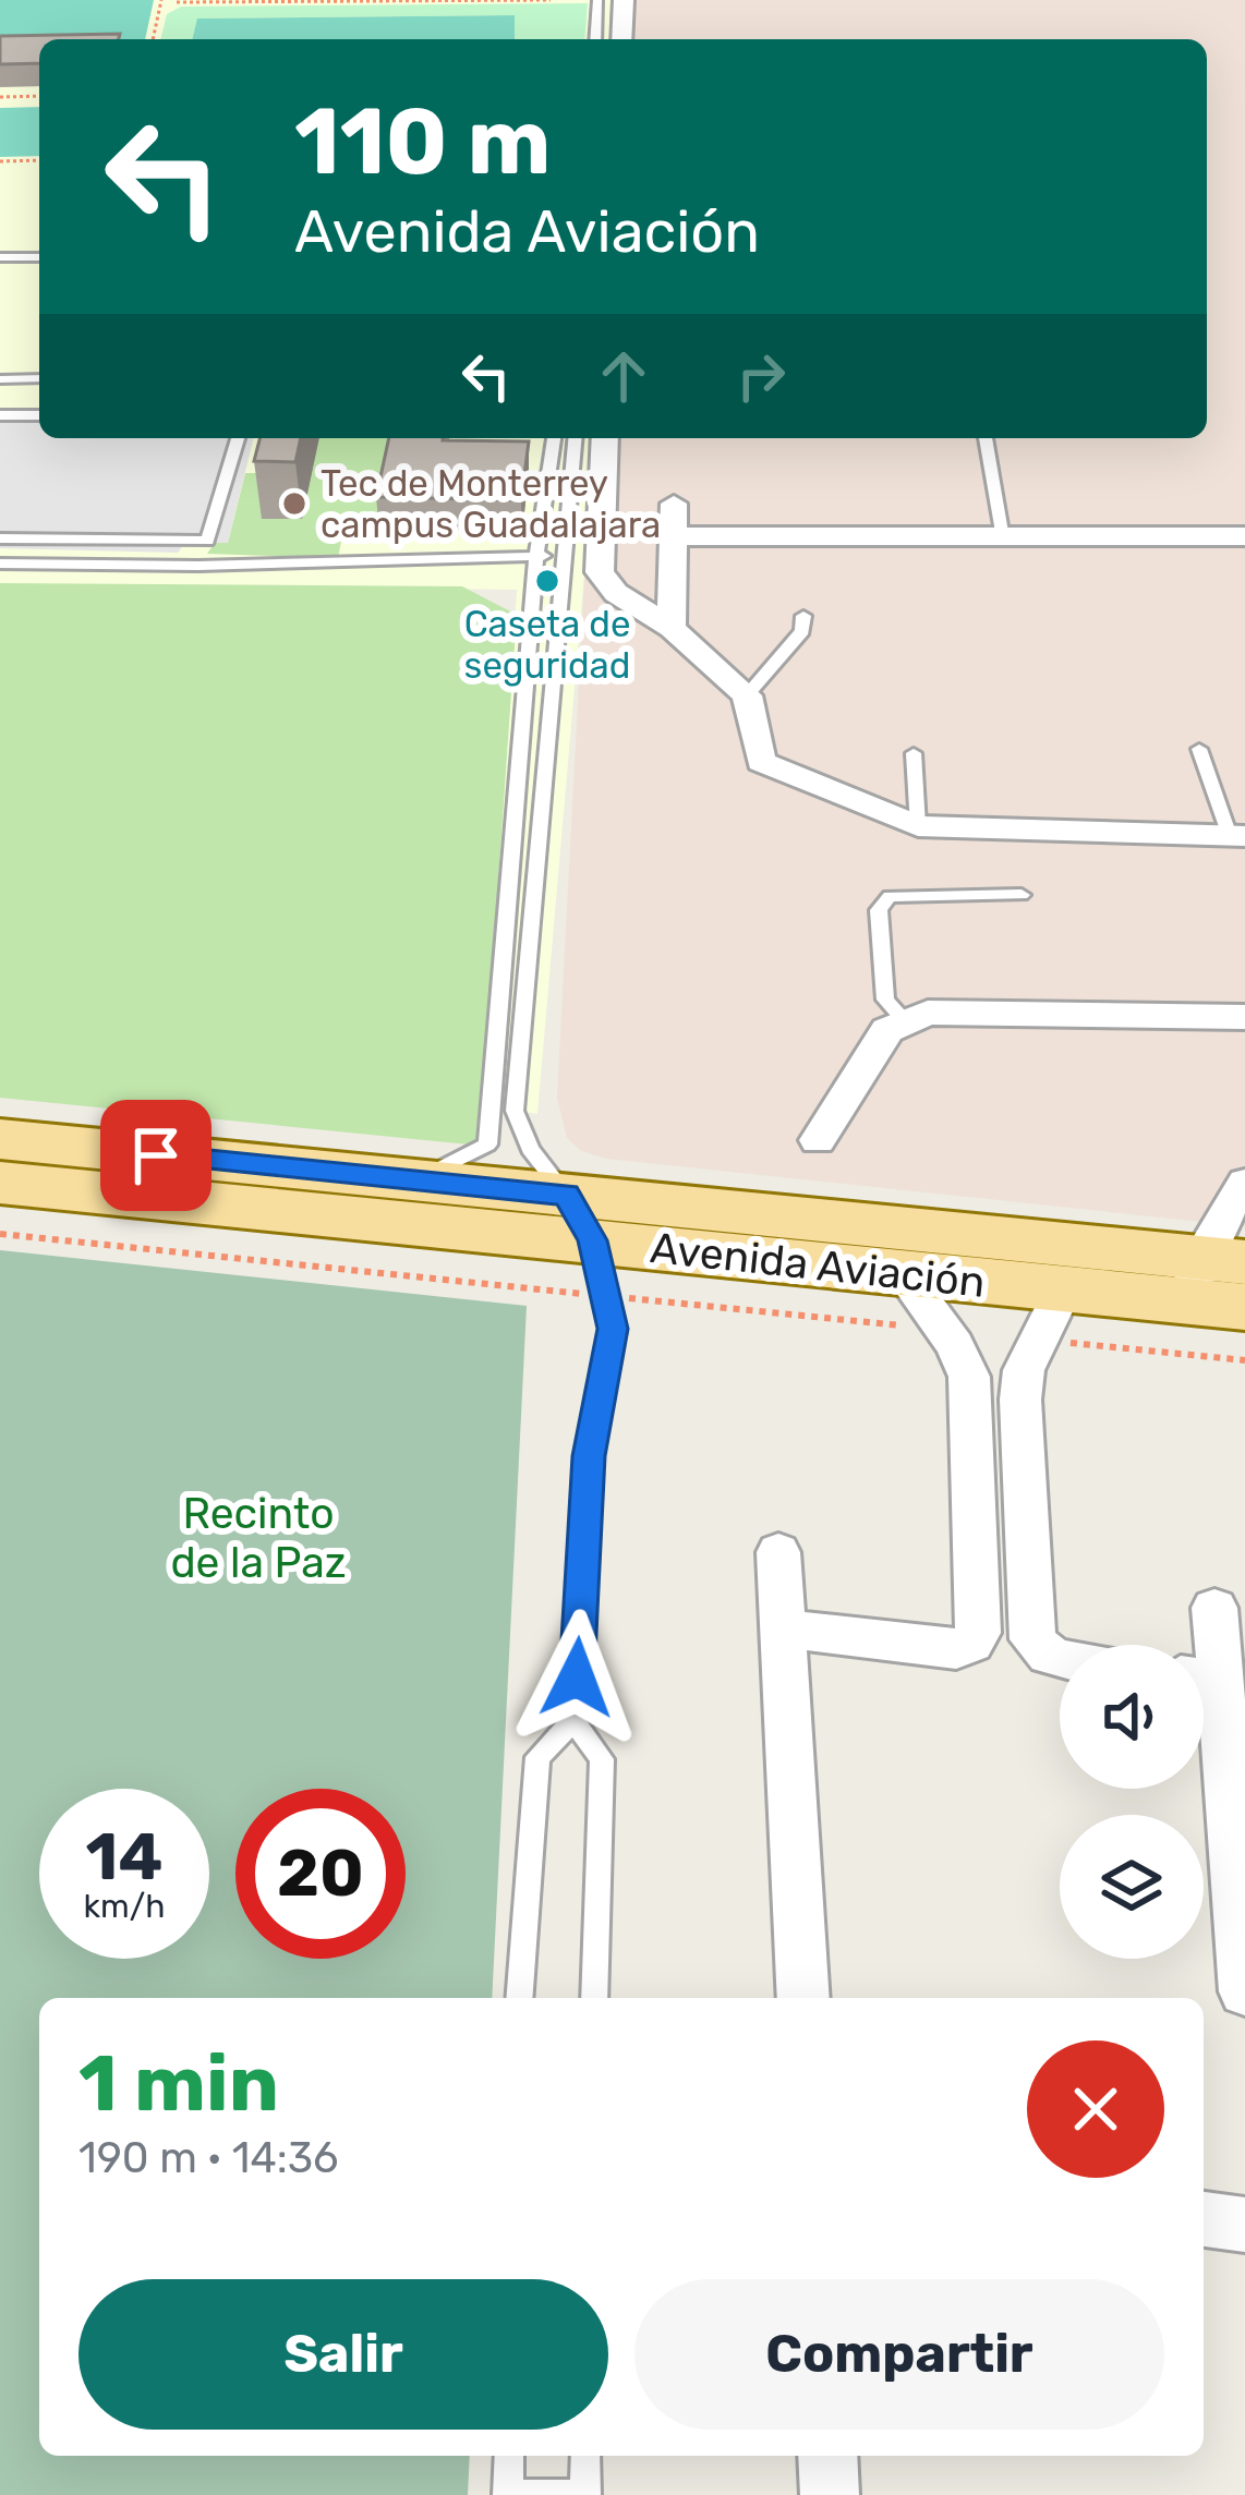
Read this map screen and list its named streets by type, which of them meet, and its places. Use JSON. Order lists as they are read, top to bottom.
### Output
{
  "streets": {
    "main road": ["Avenida Aviación"]
  },
  "parks": ["Recinto de la Paz"],
  "places": ["Tec de Monterrey campus Guadalajara", "Caseta de seguridad"],
  "page": {
    "turn": ["110 m", "Avenida Aviación"],
    "speed": "14 km/h",
    "limit": "20",
    "heading": ["1 min", "190 m · 14:36"],
    "buttons": ["Salir", "Compartir"]
  }
}
